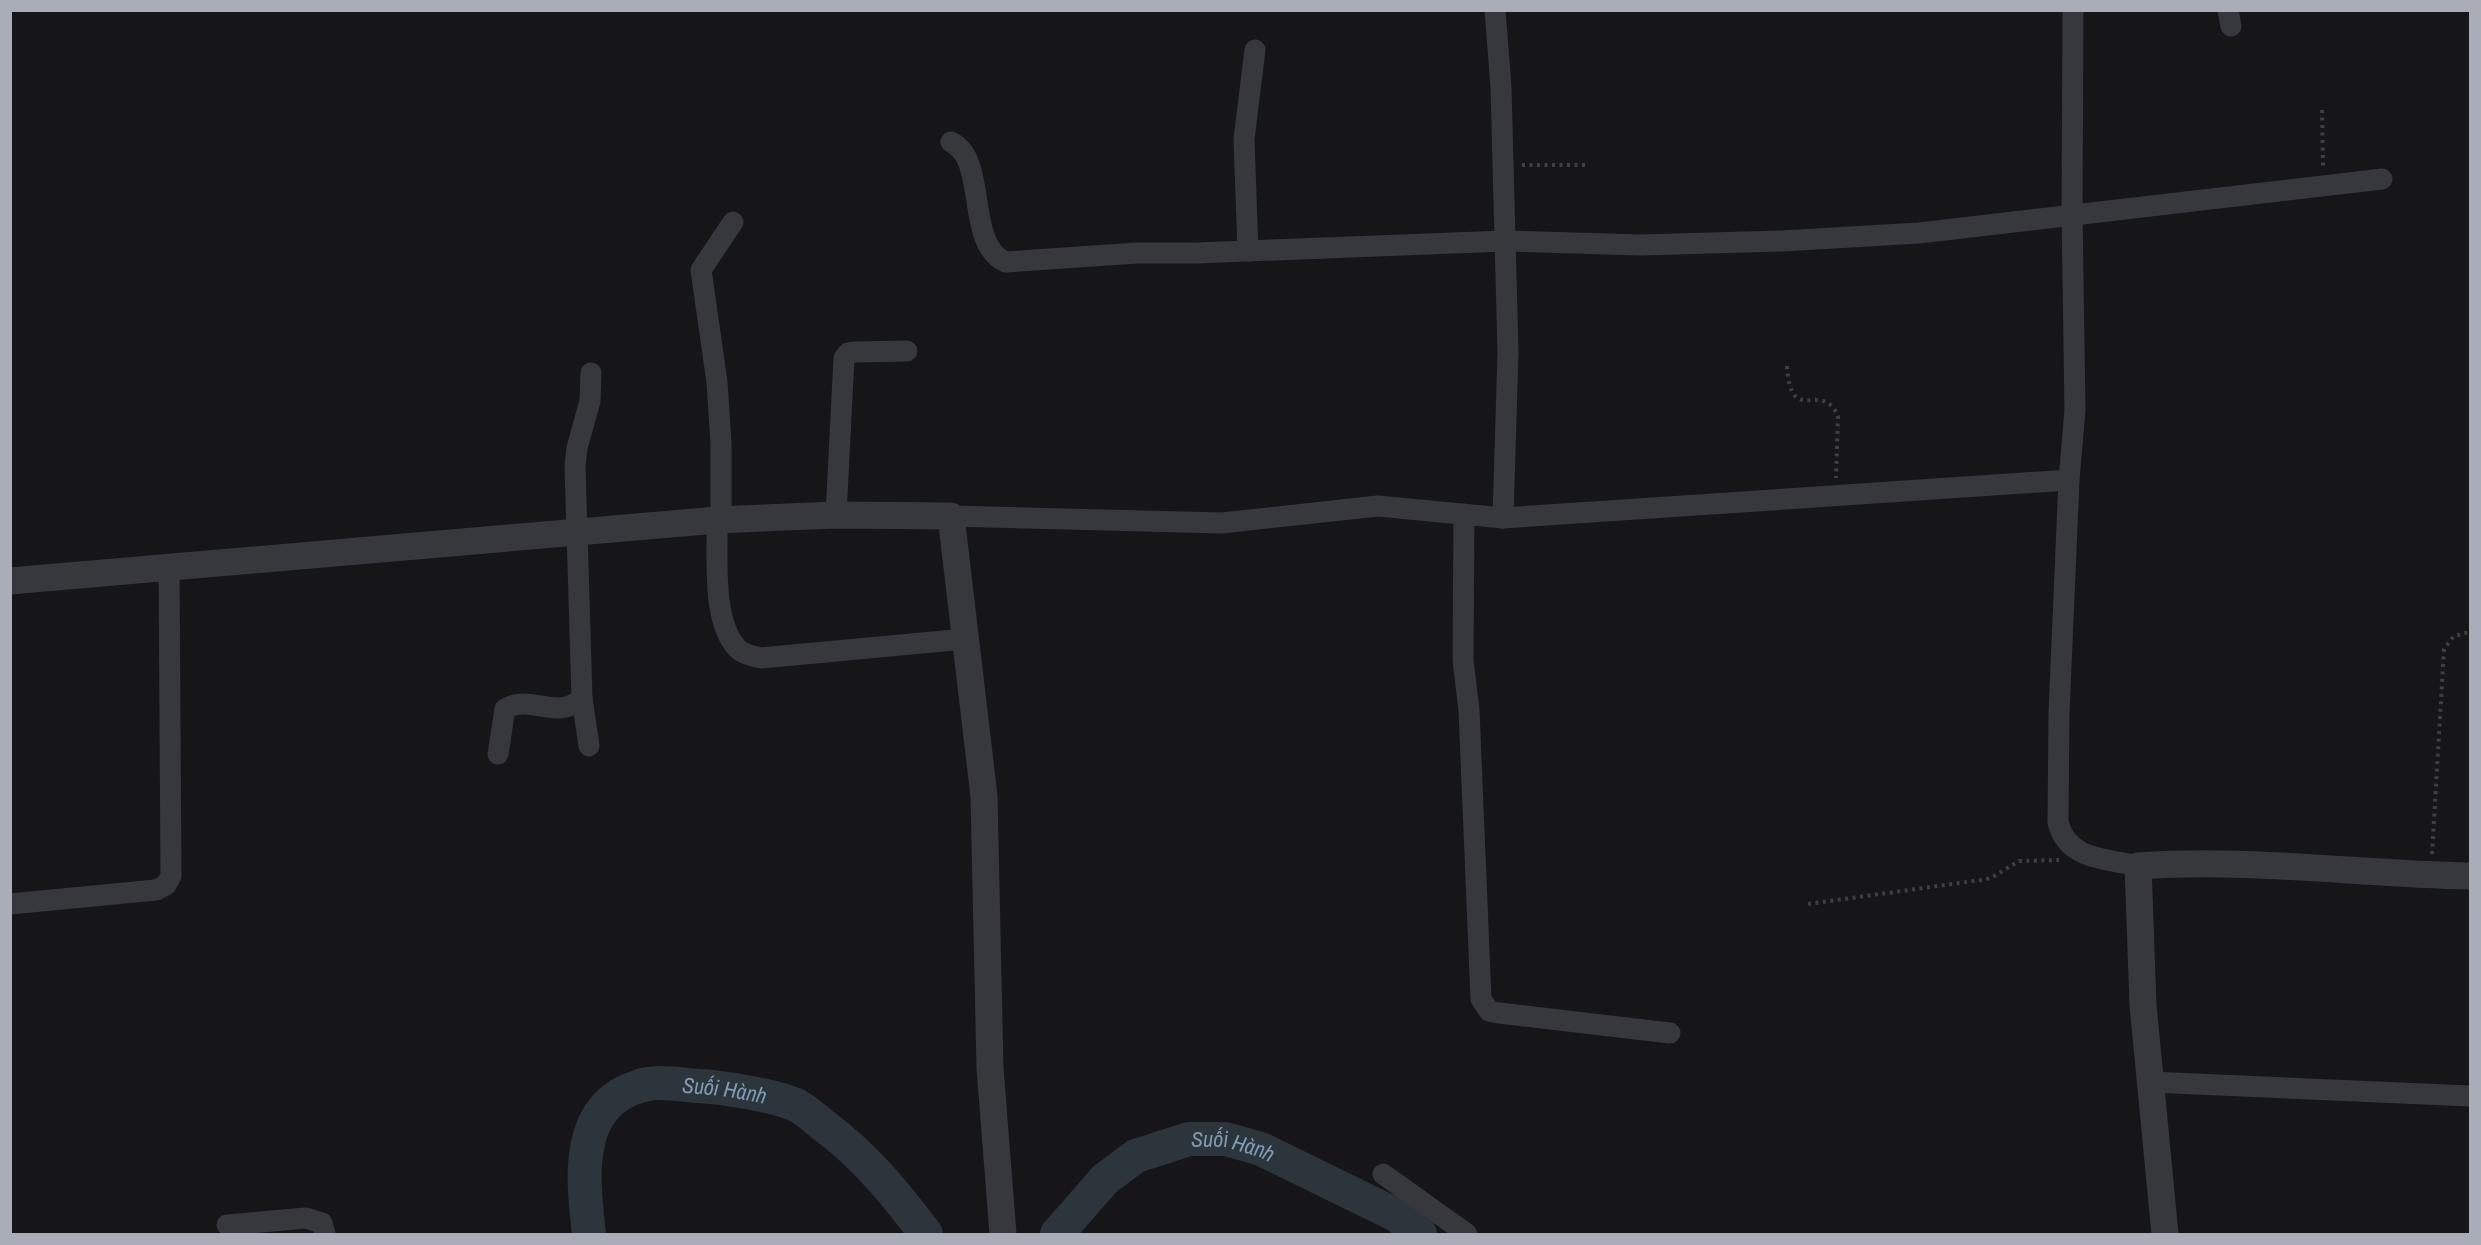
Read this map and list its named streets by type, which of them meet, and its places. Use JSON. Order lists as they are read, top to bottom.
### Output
{
  "water": ["Suối Hành"]
}
